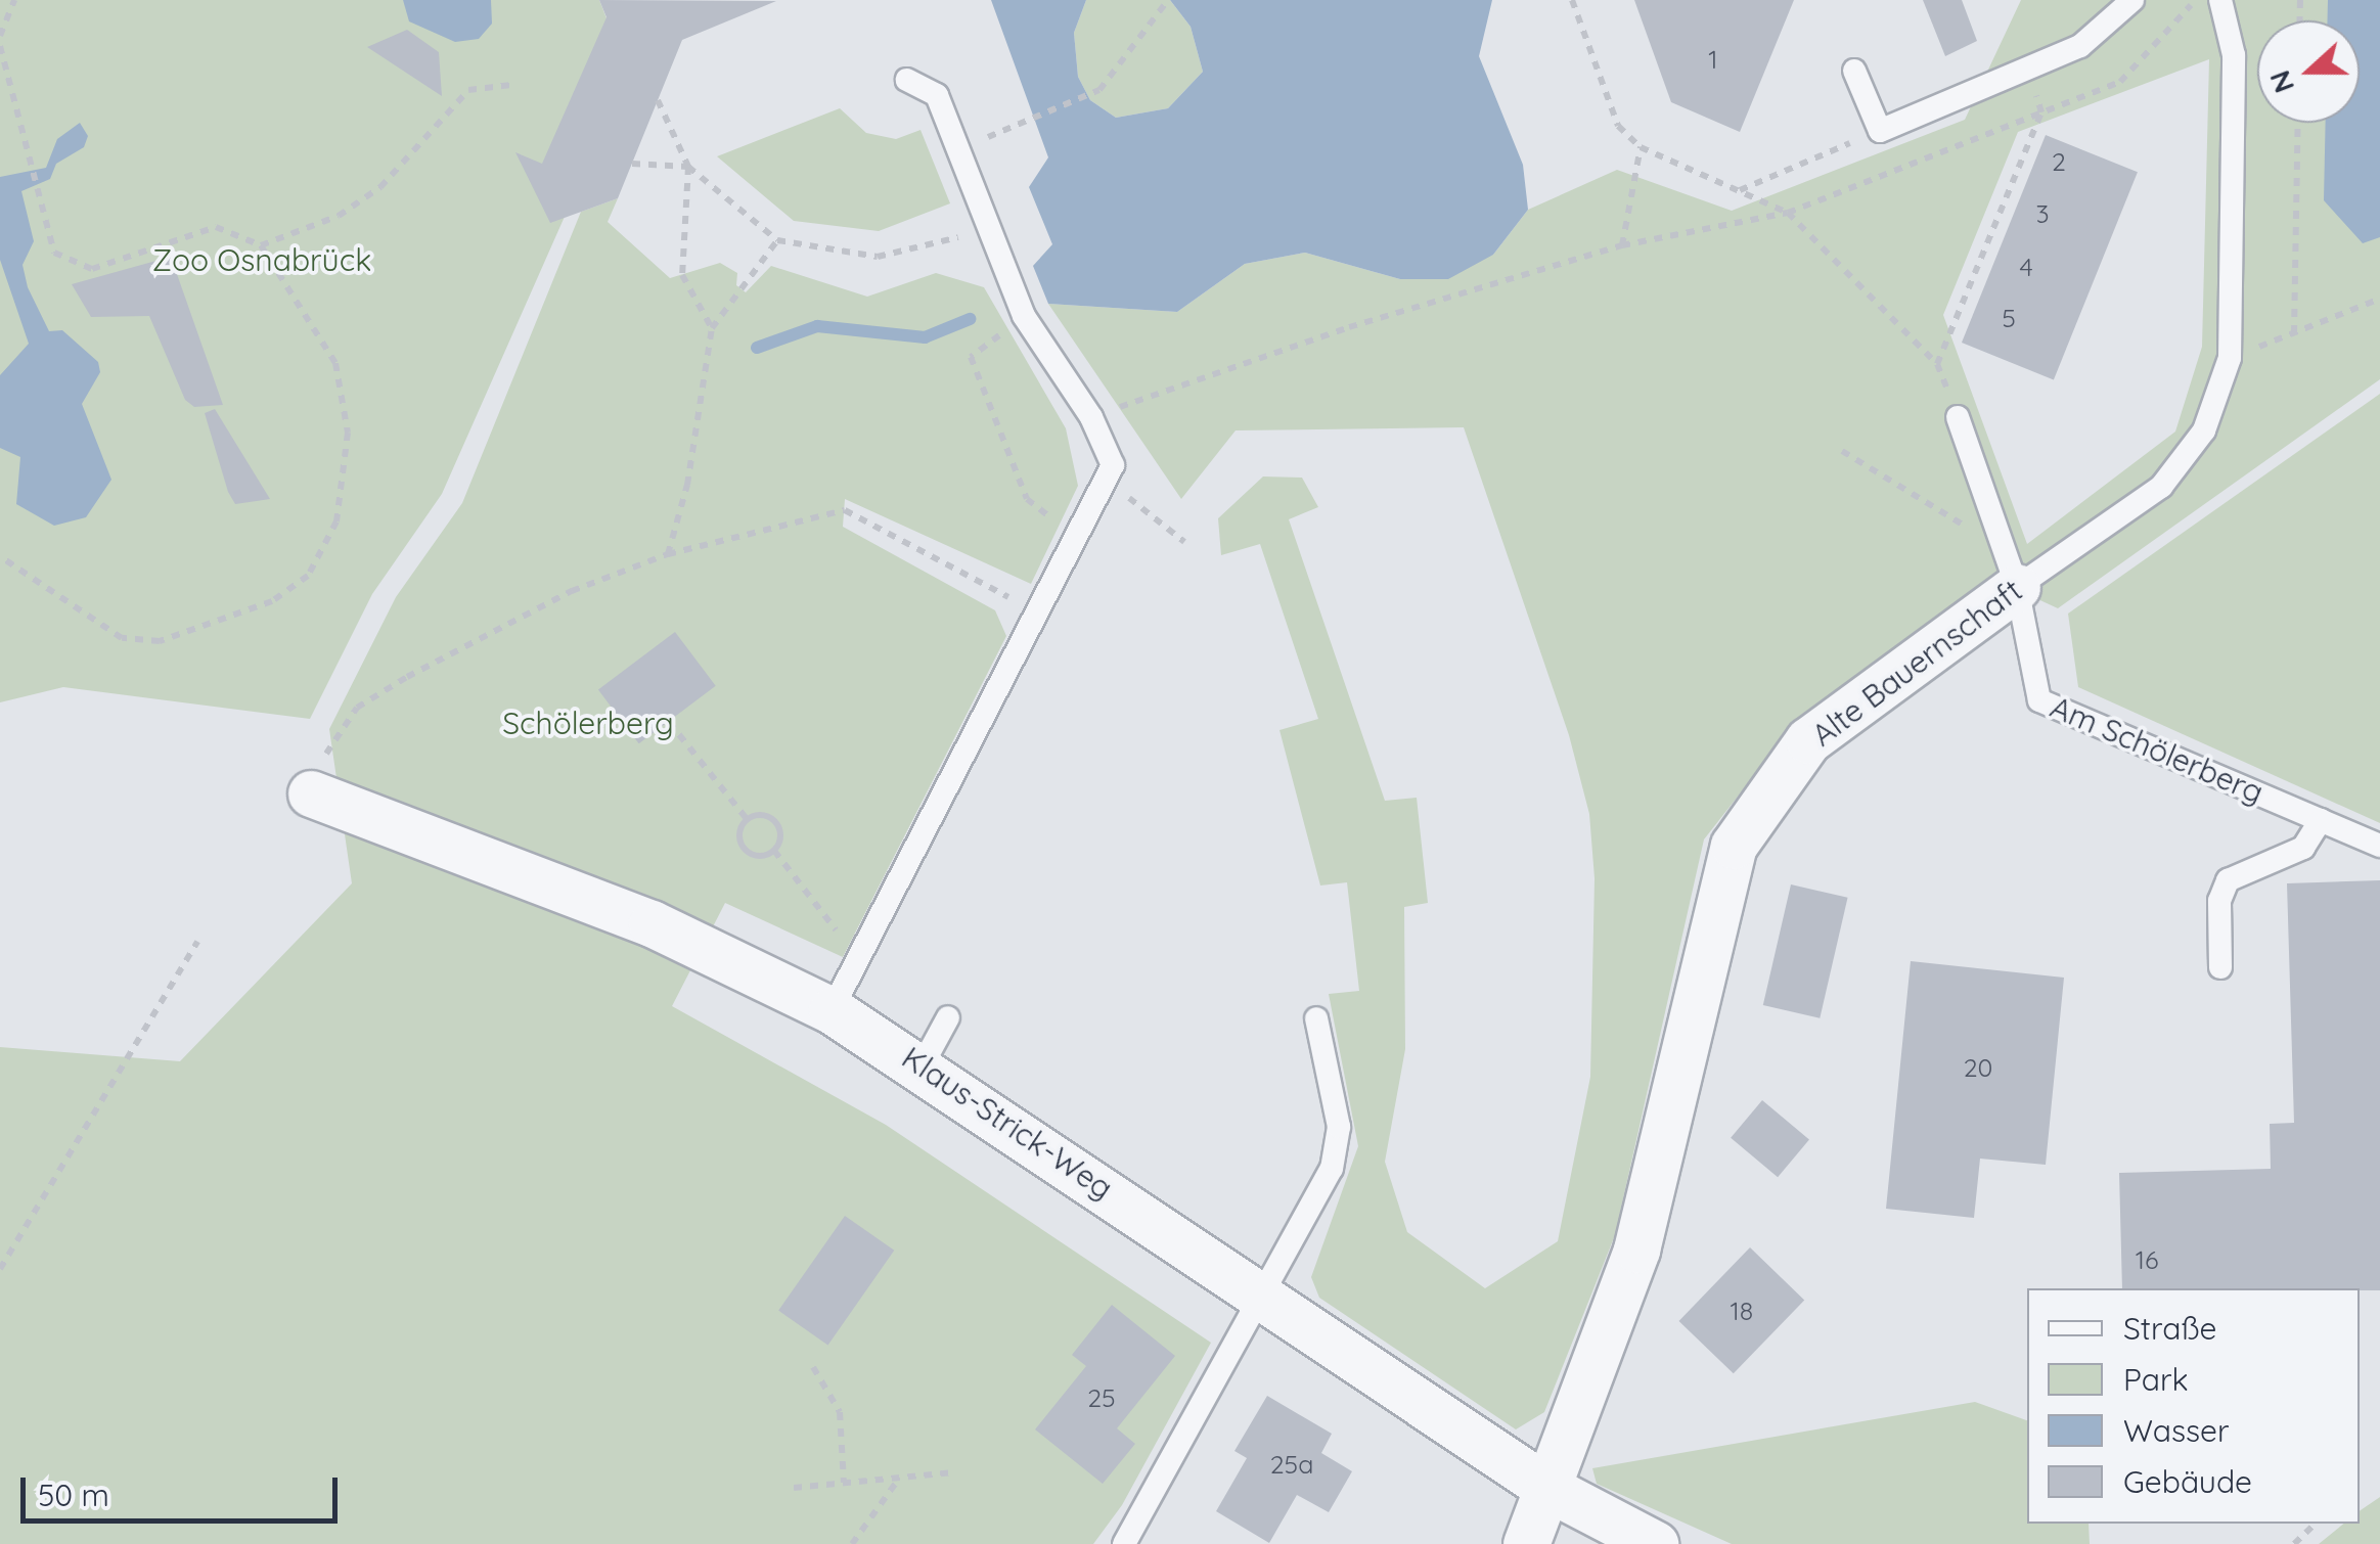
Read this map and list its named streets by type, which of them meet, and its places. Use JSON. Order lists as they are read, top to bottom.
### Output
{
  "streets": {
    "street": ["Alte Bauernschaft", "Klaus-Strick-Weg"],
    "lane": ["Am Schölerberg"]
  },
  "crossings": [
    ["Alte Bauernschaft", "Am Schölerberg"],
    ["Alte Bauernschaft", "Klaus-Strick-Weg"]
  ],
  "parks": ["Zoo Osnabrück", "Schölerberg"],
  "house_numbers": [
    "1",
    "2",
    "3",
    "4",
    "5",
    "20",
    "16",
    "18",
    "25",
    "25a"
  ],
  "legend": [
    "Straße",
    "Park",
    "Wasser",
    "Gebäude"
  ],
  "scale_bar": "50 m",
  "north": "left"
}
